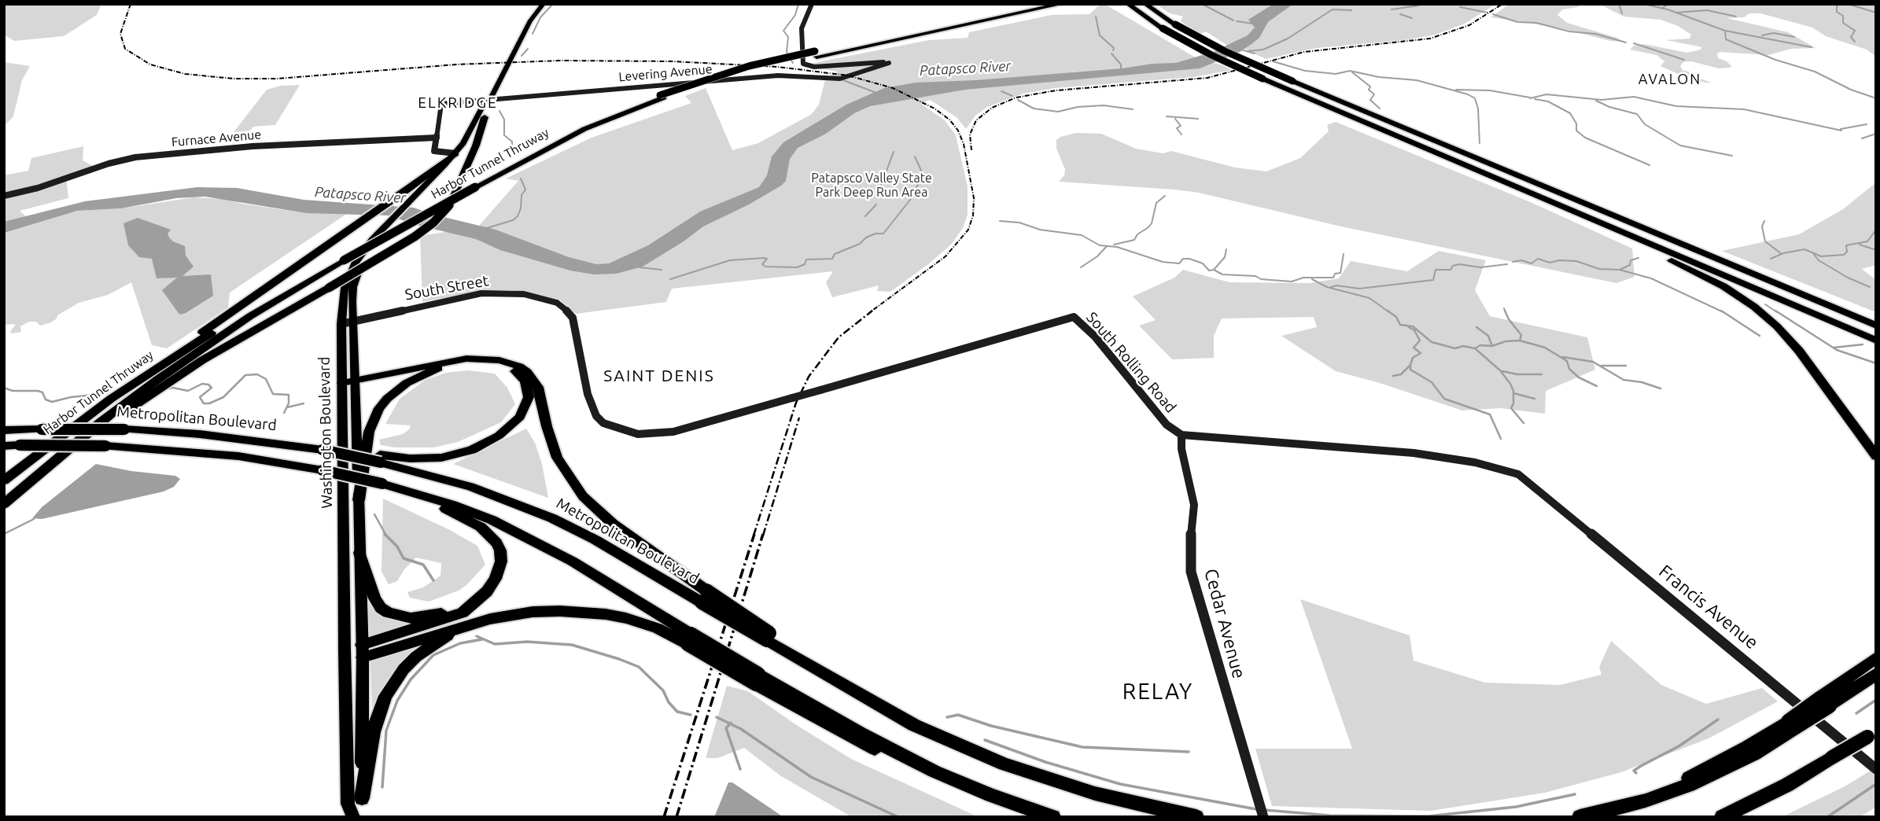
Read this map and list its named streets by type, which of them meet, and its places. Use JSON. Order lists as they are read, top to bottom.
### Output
{
  "streets": {
    "highway": ["Harbor Tunnel Thruway", "Metropolitan Boulevard"],
    "main road": ["Washington Boulevard"],
    "street": [
      "Levering Avenue",
      "Furnace Avenue",
      "South Street",
      "South Rolling Road",
      "Francis Avenue",
      "Cedar Avenue"
    ]
  },
  "crossings": [
    ["Levering Avenue", "Furnace Avenue"],
    ["Levering Avenue", "Washington Boulevard"],
    ["South Street", "South Rolling Road"],
    ["South Street", "Washington Boulevard"],
    ["South Rolling Road", "Francis Avenue"],
    ["South Rolling Road", "Cedar Avenue"],
    ["Francis Avenue", "Cedar Avenue"]
  ],
  "districts": [
    "AVALON",
    "ELKRIDGE",
    "SAINT DENIS",
    "RELAY"
  ],
  "water": ["Patapsco River"],
  "parks": ["Patapsco Valley State Park Deep Run Area"]
}
